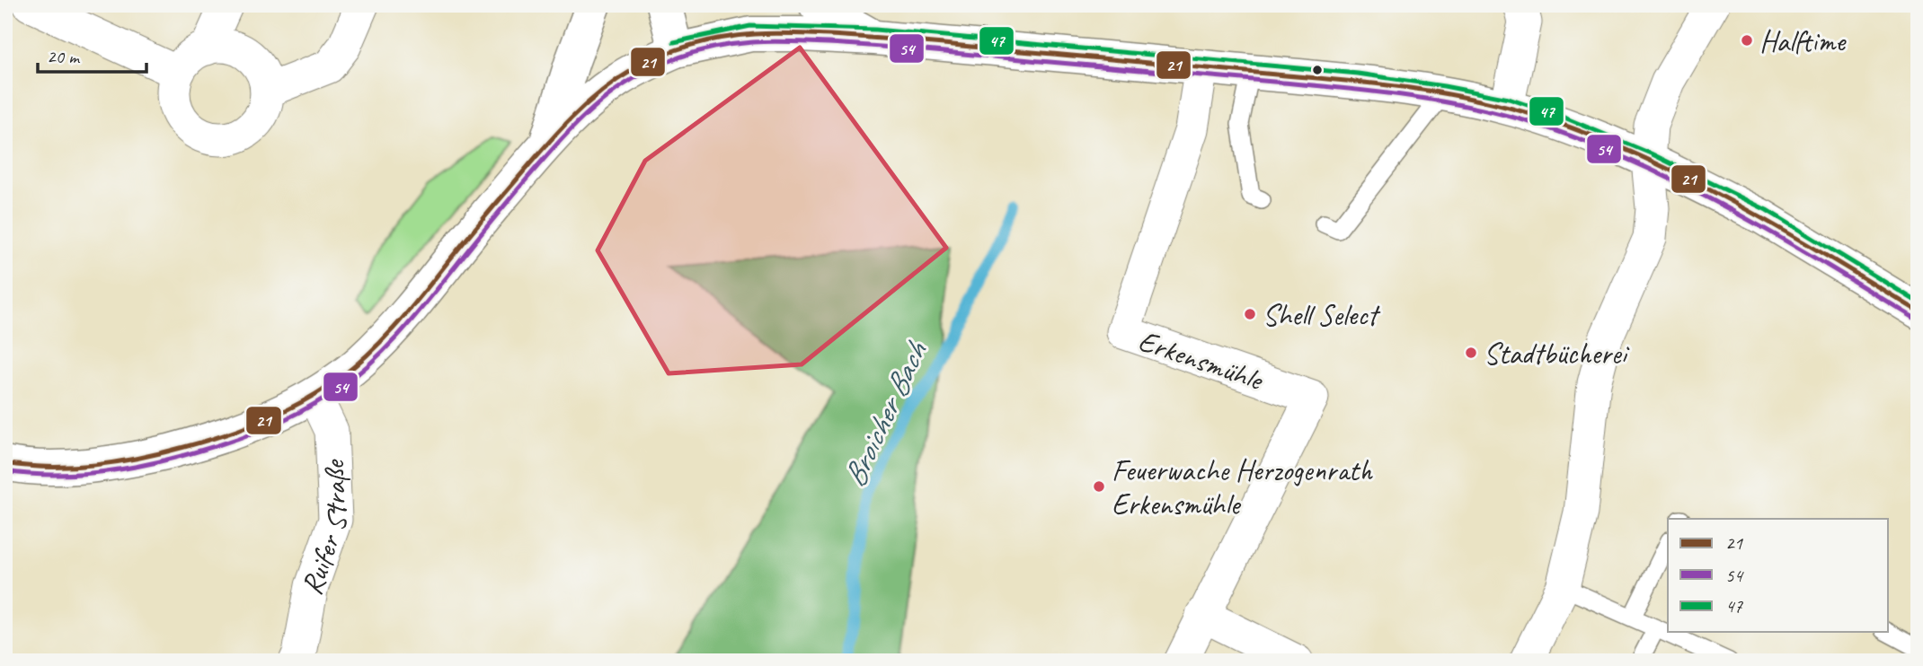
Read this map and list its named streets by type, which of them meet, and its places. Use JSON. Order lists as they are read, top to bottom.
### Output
{
  "streets": {
    "street": ["Erkensmühle", "Ruifer Straße"]
  },
  "water": ["Broicher Bach"],
  "places": [
    "Halftime",
    "Shell Select",
    "Stadtbücherei",
    "Feuerwache Herzogenrath Erkensmühle"
  ],
  "lines": ["transit line 47", "transit line 21", "transit line 54"],
  "legend": ["21", "54", "47"],
  "scale_bar": "20 m"
}
